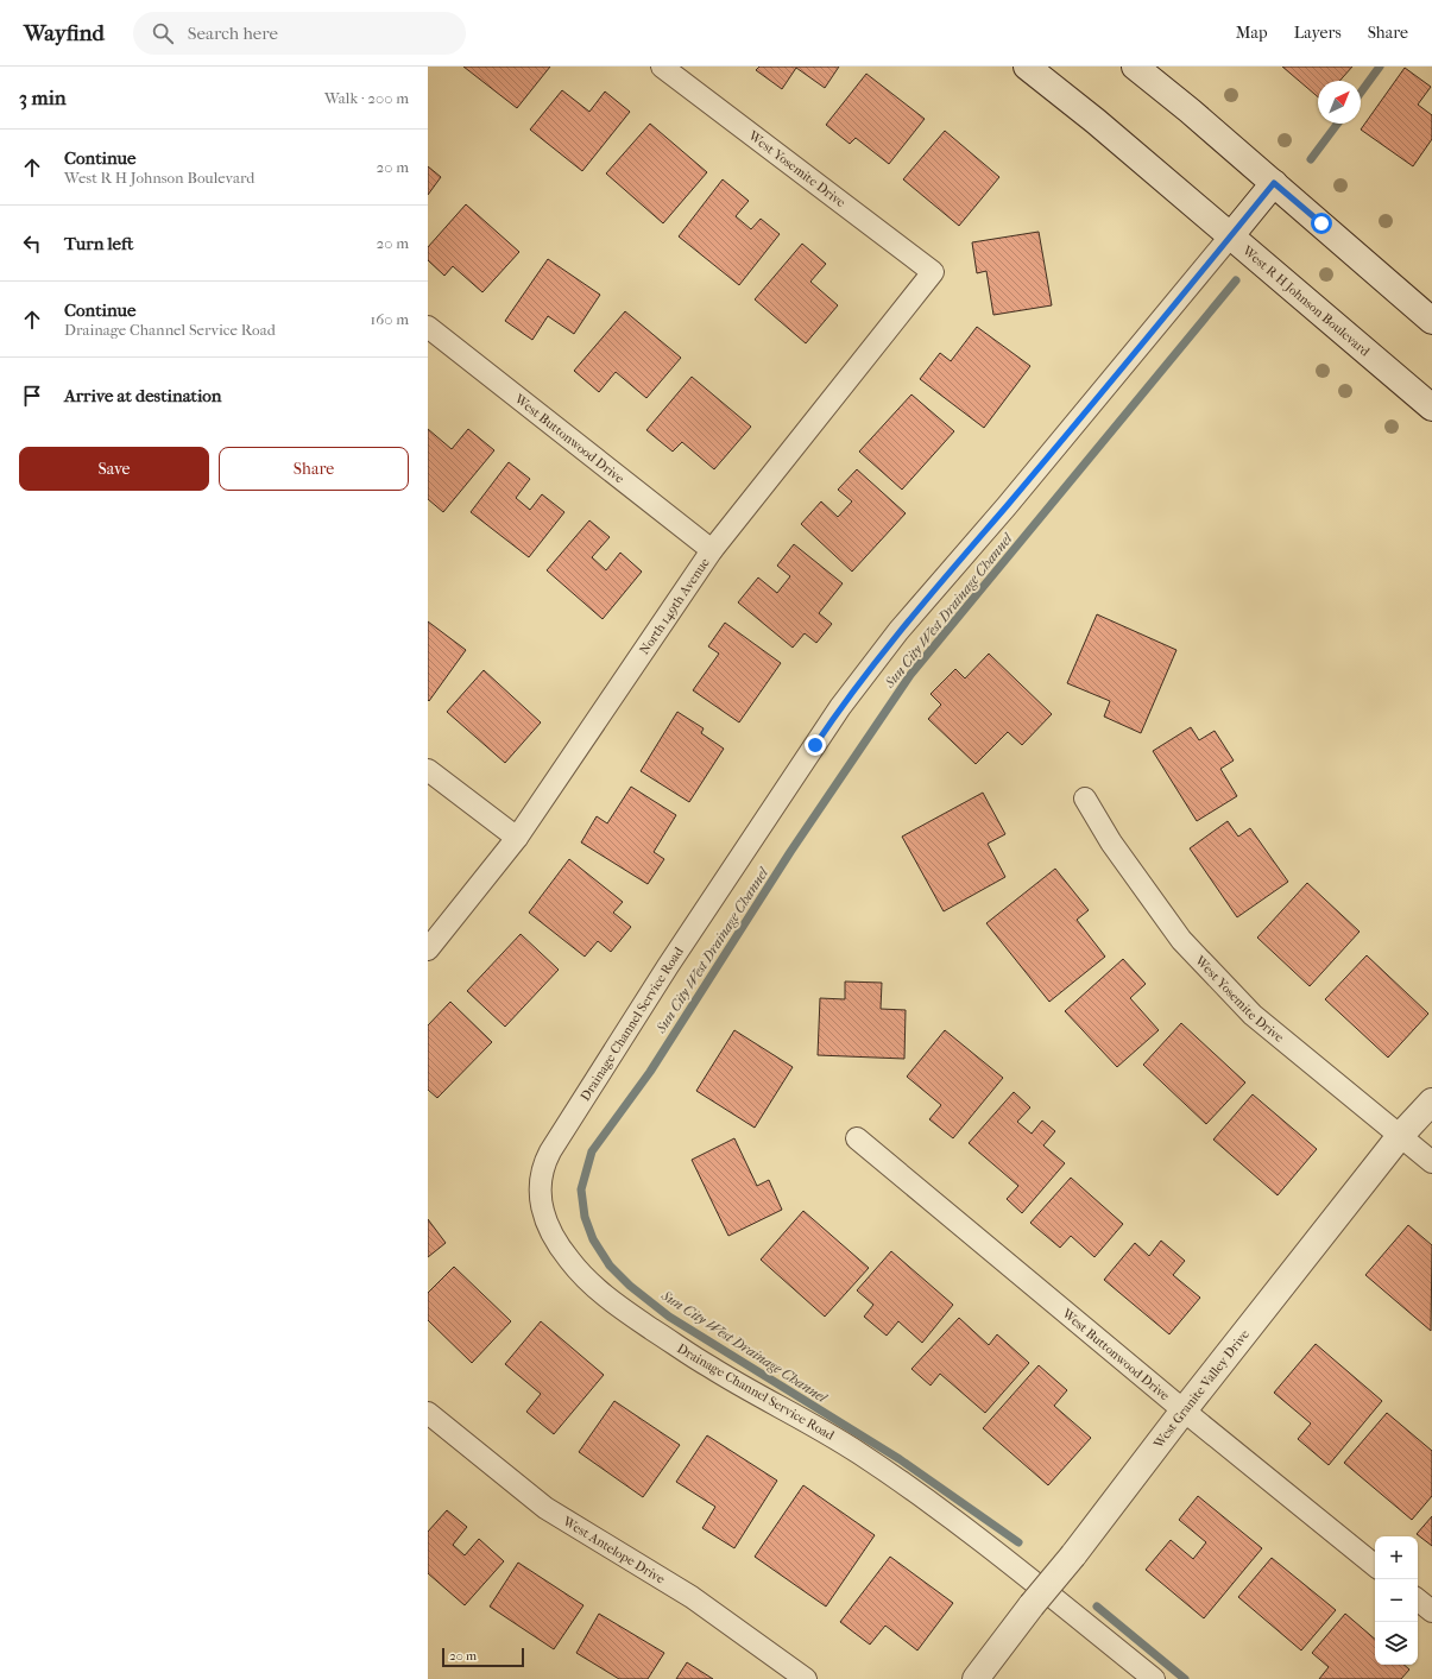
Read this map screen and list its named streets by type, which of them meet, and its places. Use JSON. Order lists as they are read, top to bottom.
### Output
{
  "streets": {
    "main road": ["West R H Johnson Boulevard", "West Granite Valley Drive"],
    "street": [
      "West Yosemite Drive",
      "West Buttonwood Drive",
      "North 149th Avenue",
      "Drainage Channel Service Road",
      "West Antelope Drive"
    ]
  },
  "crossings": [
    ["West Yosemite Drive", "North 149th Avenue"],
    ["West Yosemite Drive", "West Granite Valley Drive"],
    ["West R H Johnson Boulevard", "Drainage Channel Service Road"],
    ["West Buttonwood Drive", "North 149th Avenue"],
    ["West Buttonwood Drive", "West Granite Valley Drive"]
  ],
  "water": ["Sun City West Drainage Channel"],
  "scale_bar": "20 m",
  "north": "top right",
  "page": {
    "header": "Wayfind",
    "search": "Search here",
    "nav": ["Map", "Layers", "Share"],
    "heading": ["3 min", "Walk · 200 m"],
    "list": [
      ["Continue", "West R H Johnson Boulevard", "20 m"],
      ["Turn left", "20 m"],
      ["Continue", "Drainage Channel Service Road", "160 m"],
      "Arrive at destination"
    ],
    "buttons": ["Save", "Share"],
    "map_buttons": ["+", "−"],
    "scale": "20 m"
  }
}
